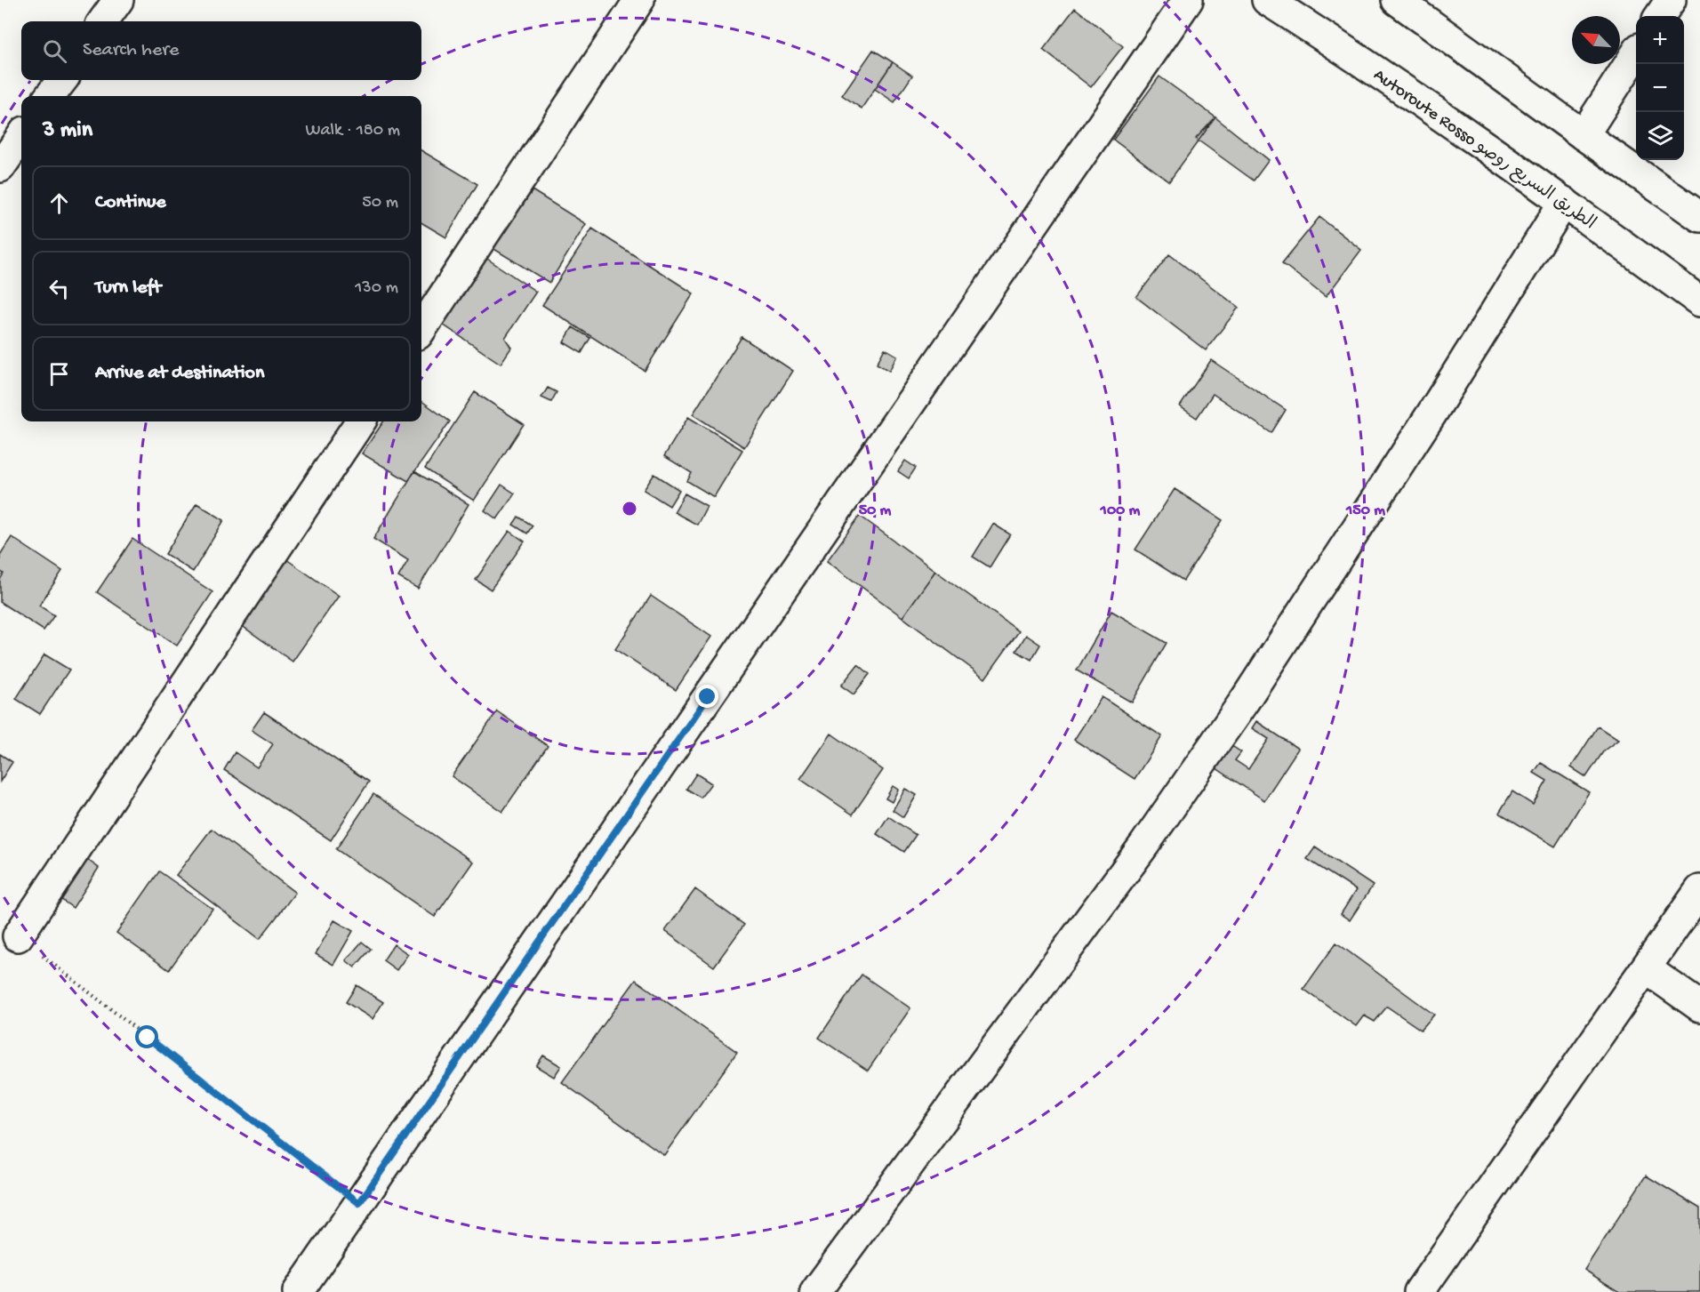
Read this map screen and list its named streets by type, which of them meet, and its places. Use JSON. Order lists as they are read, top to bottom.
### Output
{
  "streets": {
    "main road": ["Autoroute Rosso الطريق السريع روصو"]
  },
  "north": "top left",
  "page": {
    "map_buttons": ["+", "−"],
    "search": "Search here",
    "heading": ["3 min", "Walk · 180 m"],
    "list": [
      ["Continue", "50 m"],
      ["Turn left", "130 m"],
      "Arrive at destination"
    ]
  },
  "rings": ["50 m", "100 m", "150 m"]
}
